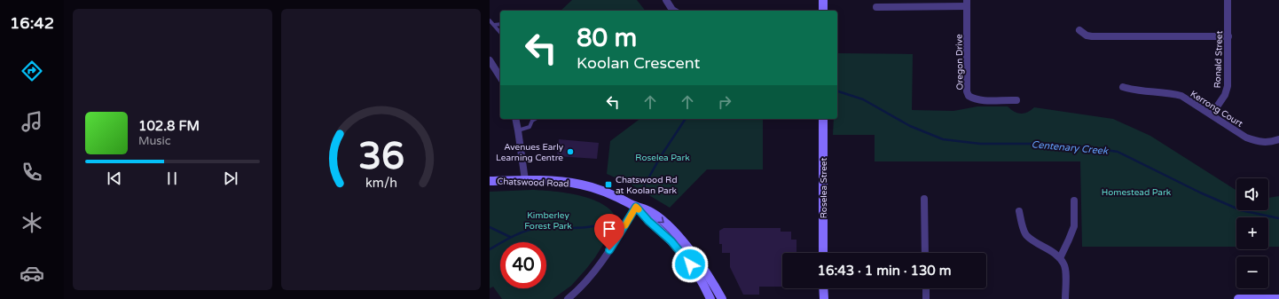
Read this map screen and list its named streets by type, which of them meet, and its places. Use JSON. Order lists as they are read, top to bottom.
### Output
{
  "streets": {
    "street": [
      "Ronald Street",
      "Oregon Drive",
      "Kerrong Court",
      "Chatswood Road",
      "Roselea Street"
    ]
  },
  "crossings": [
    ["Ronald Street", "Kerrong Court"]
  ],
  "water": ["Centenary Creek"],
  "parks": ["Roselea Park", "Homestead Park", "Kimberley Forest Park"],
  "places": {
    "other": ["Avenues Early Learning Centre"],
    "transit": ["Chatswood Rd at Koolan Park"]
  },
  "page": {
    "tabs": "16:42",
    "turn": ["80 m", "Koolan Crescent"],
    "song": ["102.8 FM", "Music"],
    "map_buttons": ["+", "−"],
    "limit": "40",
    "trip": "16:43 · 1 min · 130 m",
    "gauge": ["36", "km/h"]
  }
}
